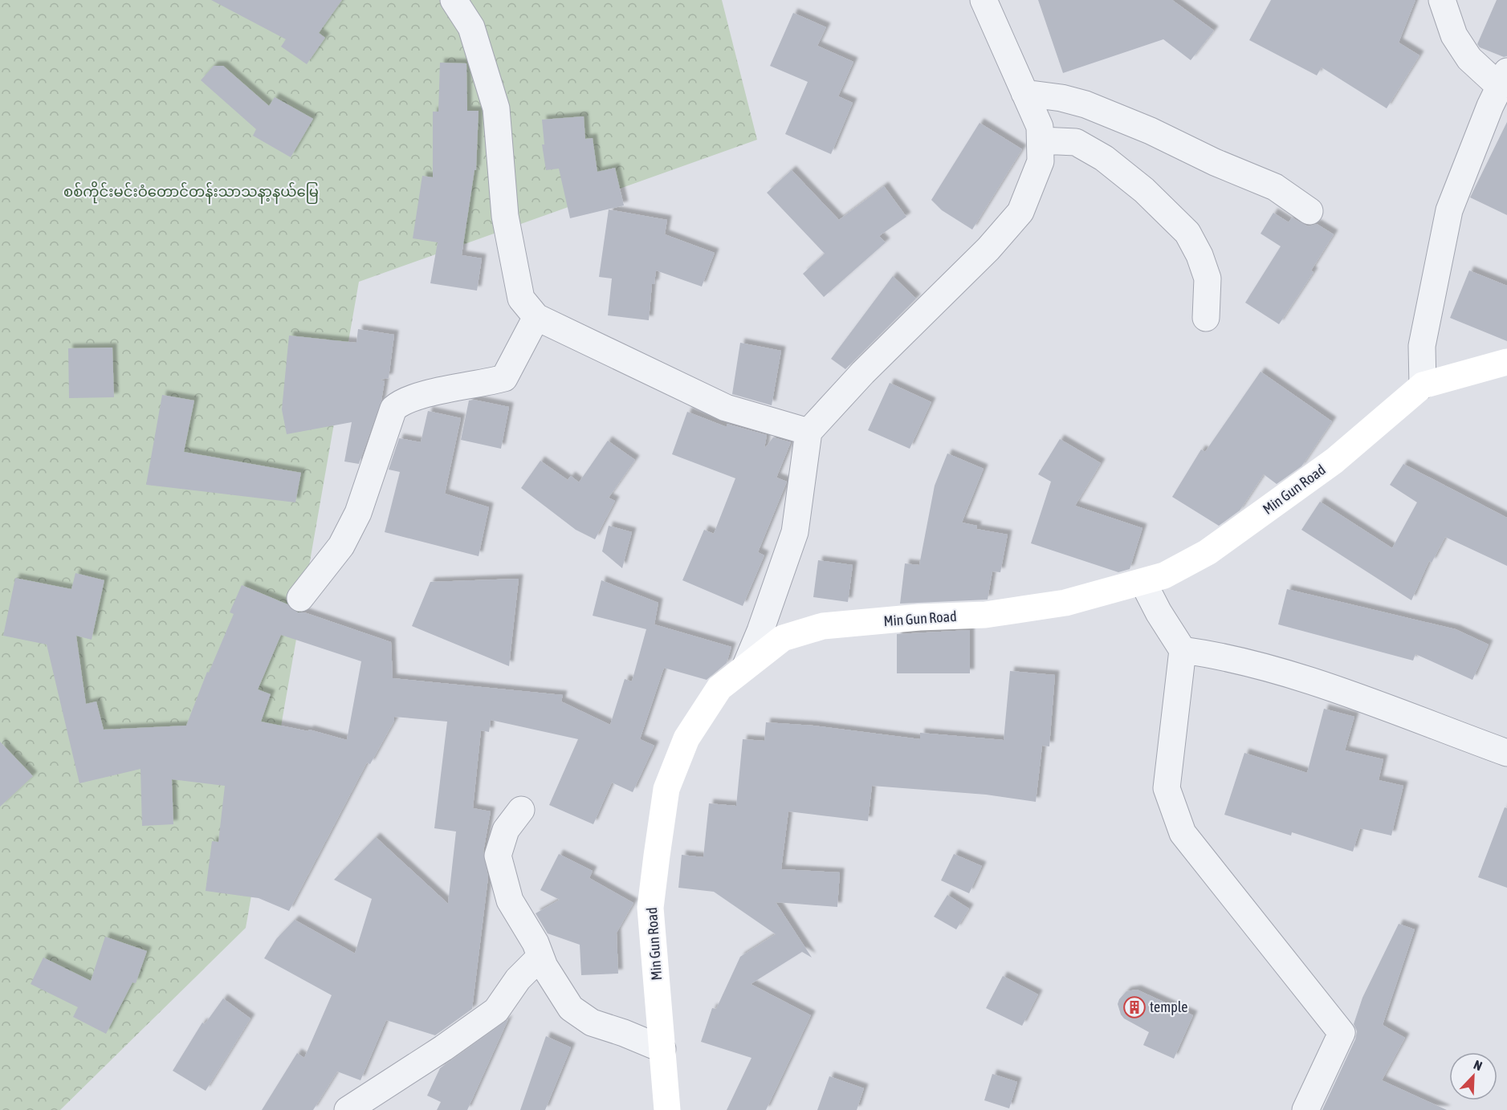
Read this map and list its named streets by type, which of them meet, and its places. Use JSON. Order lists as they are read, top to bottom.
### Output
{
  "streets": {
    "street": ["Min Gun Road"]
  },
  "parks": ["စစ်ကိုင်းမင်းဝံတောင်တန်းသာသနာ့နယ်မြေ"],
  "places": {
    "building": ["temple"]
  },
  "north": "top right"
}
